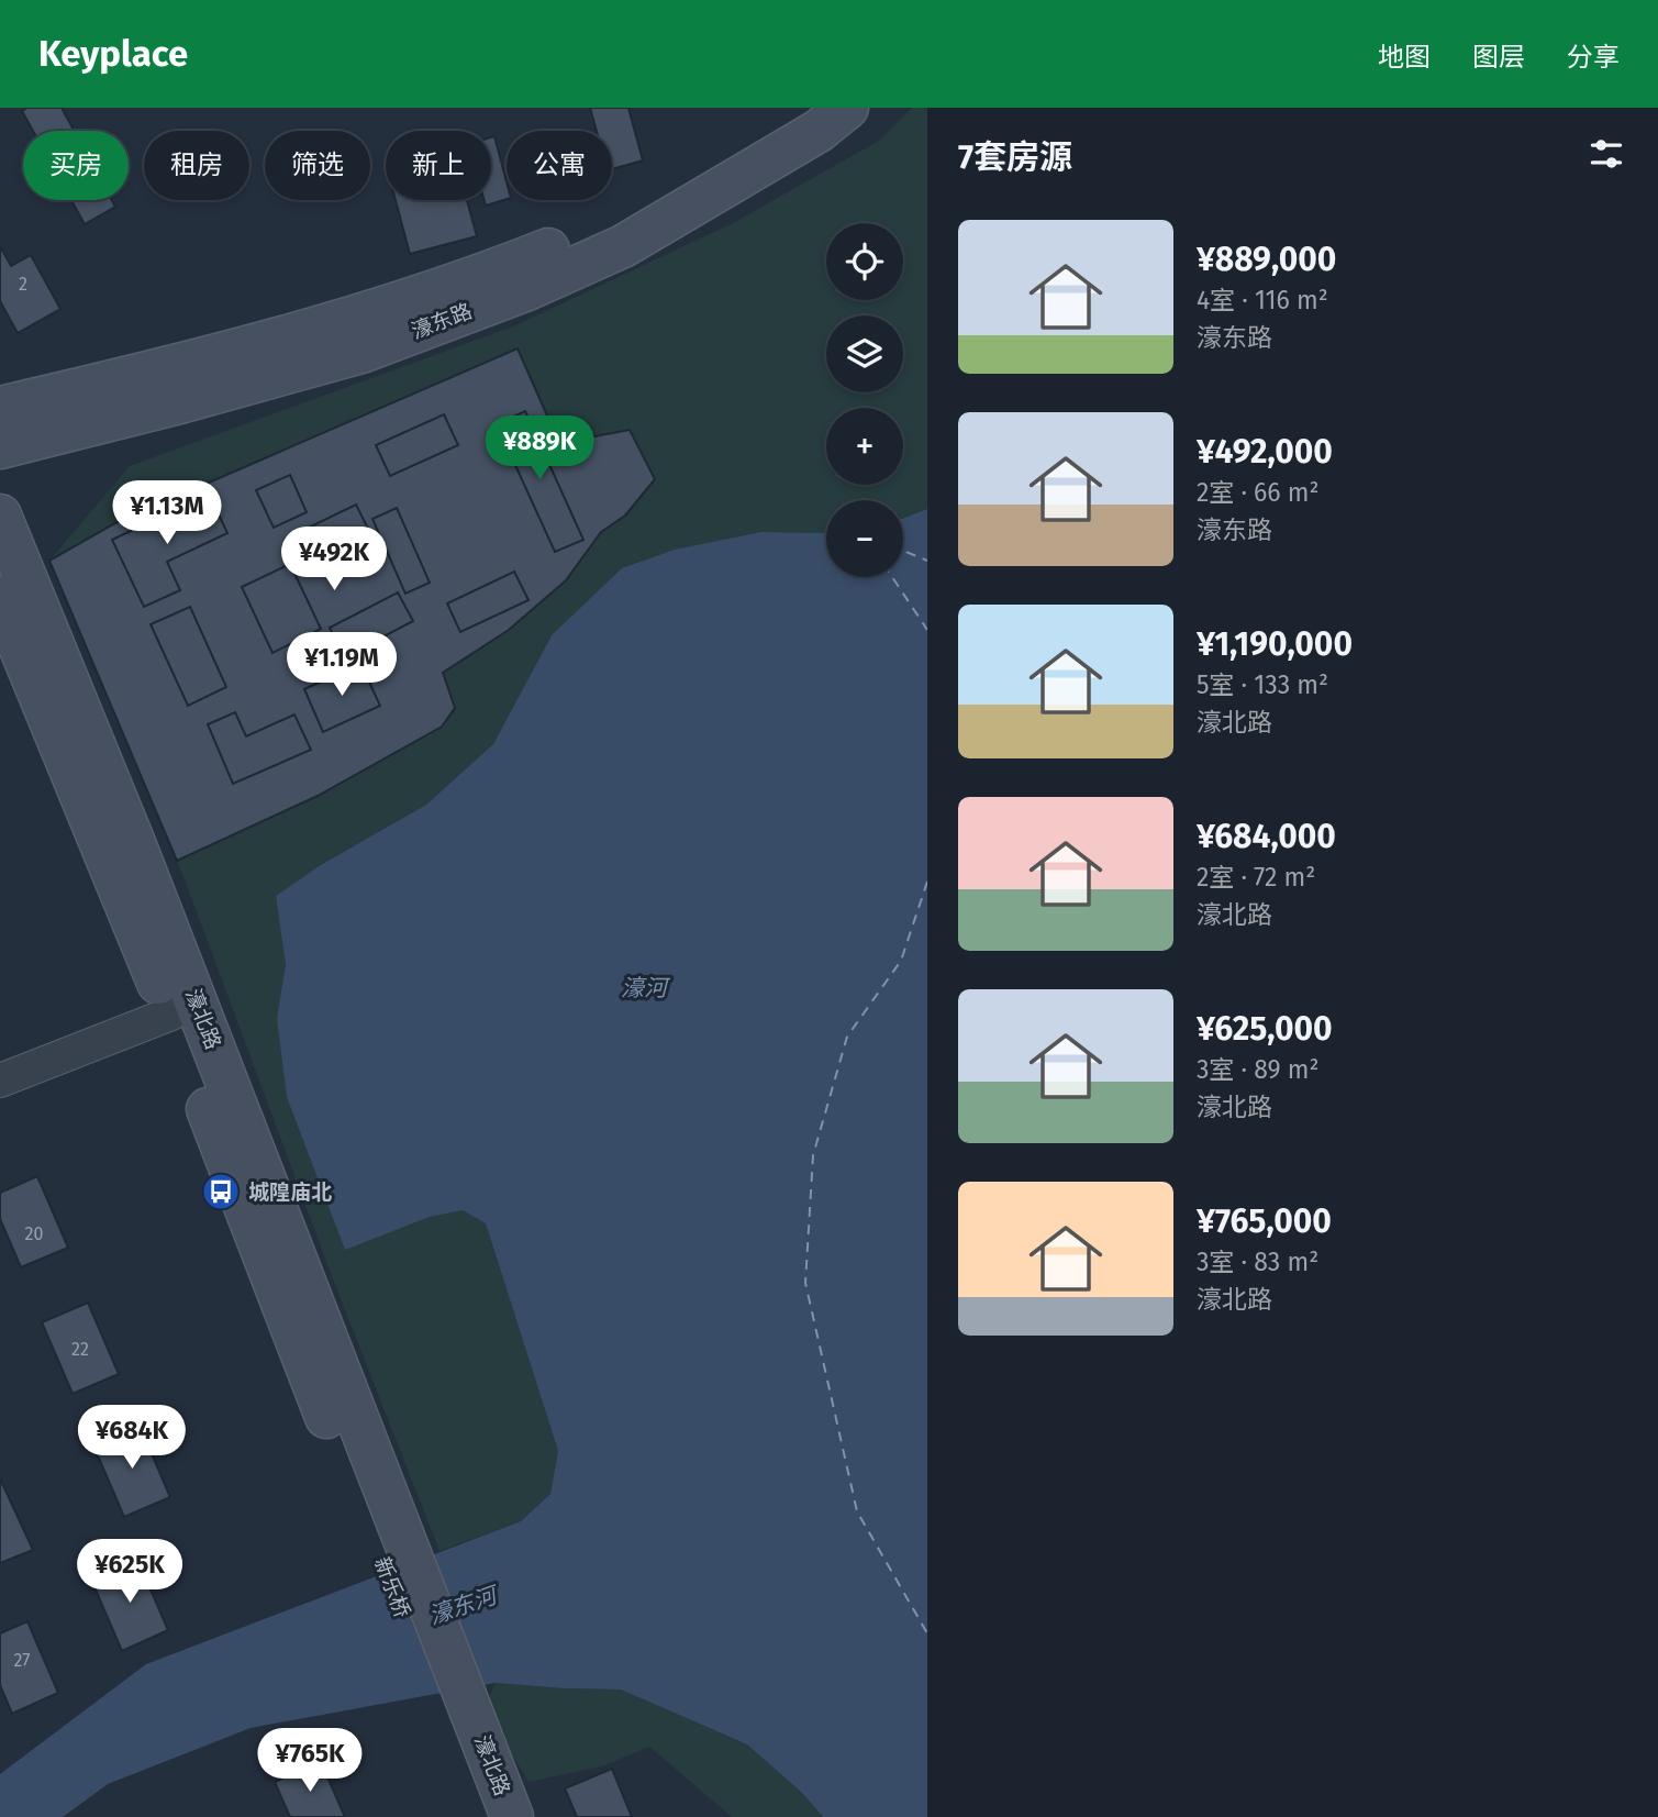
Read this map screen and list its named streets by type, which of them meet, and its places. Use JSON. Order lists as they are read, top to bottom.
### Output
{
  "streets": {
    "street": ["濠东路", "濠北路", "新乐桥"]
  },
  "crossings": [
    ["濠北路", "新乐桥"]
  ],
  "water": ["濠河", "濠东河"],
  "places": {
    "bus stop": ["城隍庙北"]
  },
  "house_numbers": [
    "2",
    "20",
    "22",
    "27"
  ],
  "page": {
    "header": "Keyplace",
    "nav": ["地图", "图层", "分享"],
    "heading": "7套房源",
    "chip": [
      "买房",
      "租房",
      "筛选",
      "新上",
      "公寓"
    ],
    "list": [
      {
        "name": "¥889,000",
        "note": "4室 · 116 m² · 濠东路"
      },
      {
        "name": "¥492,000",
        "note": "2室 · 66 m² · 濠东路"
      },
      {
        "name": "¥1,190,000",
        "note": "5室 · 133 m² · 濠北路"
      },
      {
        "name": "¥684,000",
        "note": "2室 · 72 m² · 濠北路"
      },
      {
        "name": "¥625,000",
        "note": "3室 · 89 m² · 濠北路"
      },
      {
        "name": "¥765,000",
        "note": "3室 · 83 m² · 濠北路"
      }
    ],
    "map_buttons": ["+", "−"],
    "price": [
      "¥889K",
      "¥1.13M",
      "¥492K",
      "¥1.19M",
      "¥684K",
      "¥625K",
      "¥765K"
    ]
  }
}
